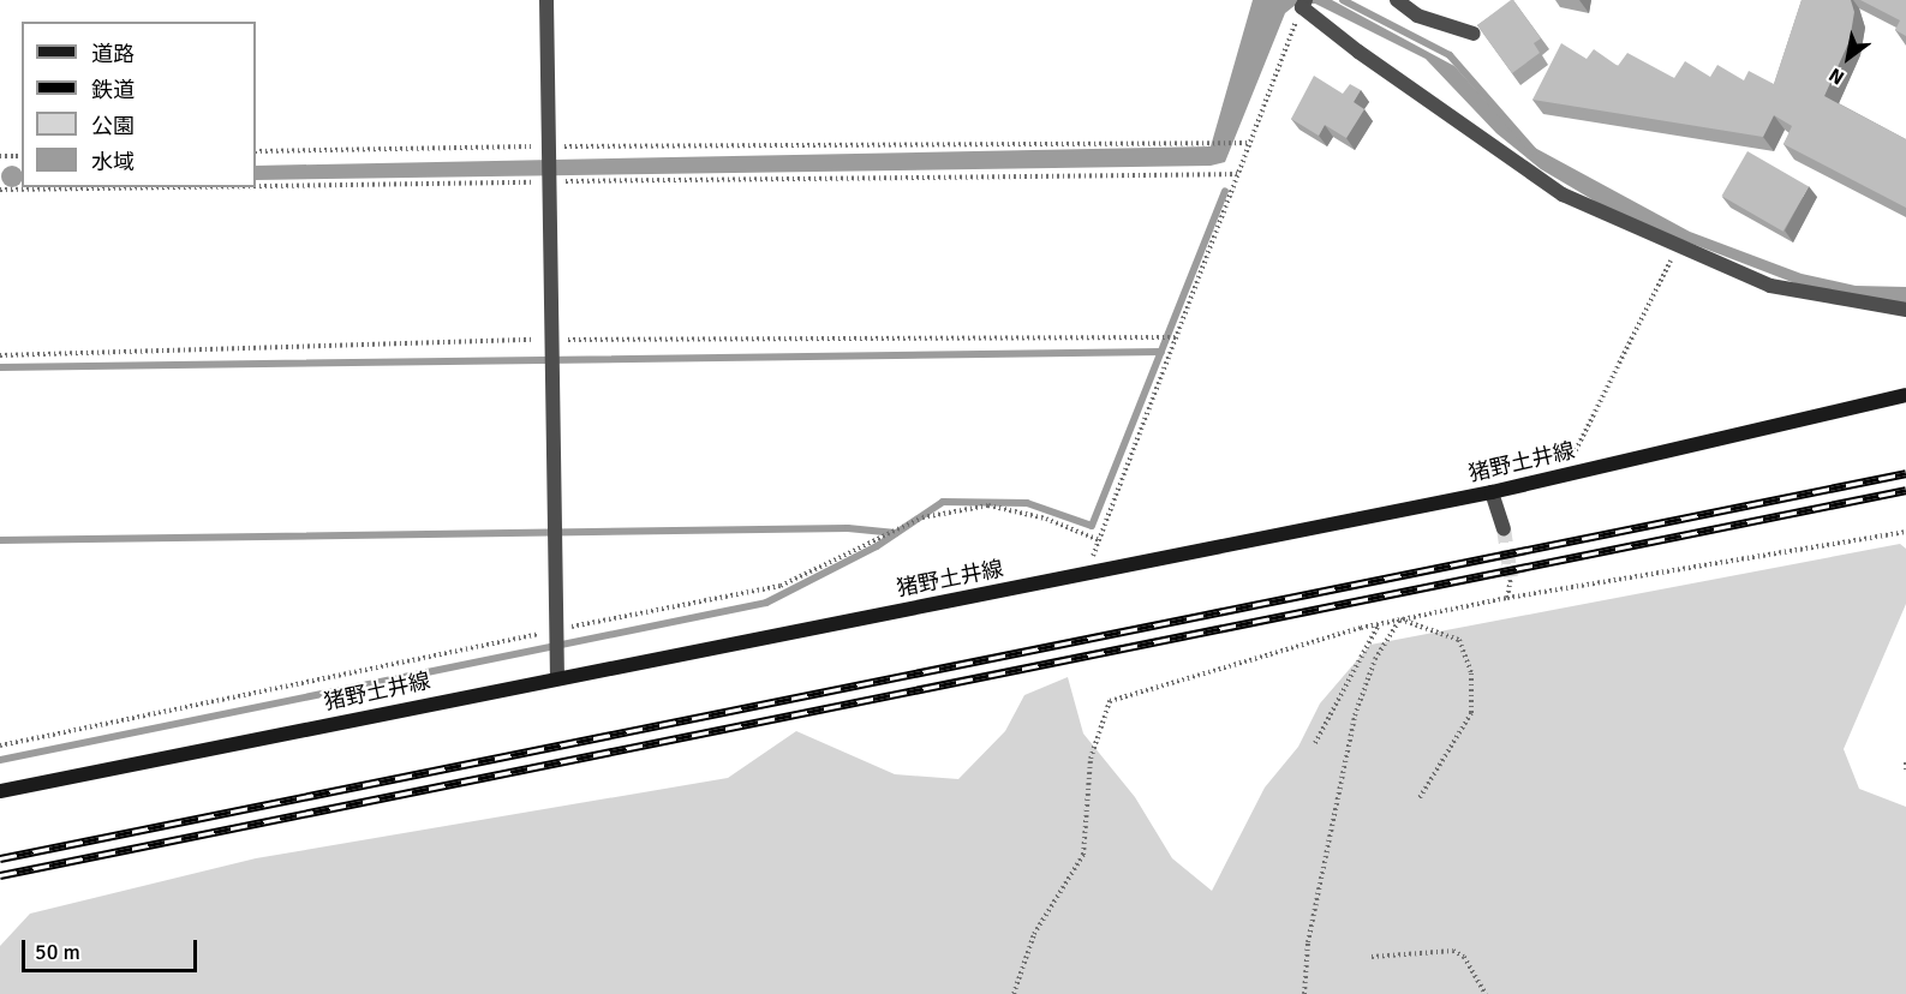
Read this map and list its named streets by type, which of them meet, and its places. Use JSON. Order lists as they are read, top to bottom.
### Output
{
  "streets": {
    "main road": ["猪野土井線"]
  },
  "legend": [
    "道路",
    "鉄道",
    "公園",
    "水域"
  ],
  "scale_bar": "50 m",
  "north": "bottom left"
}
